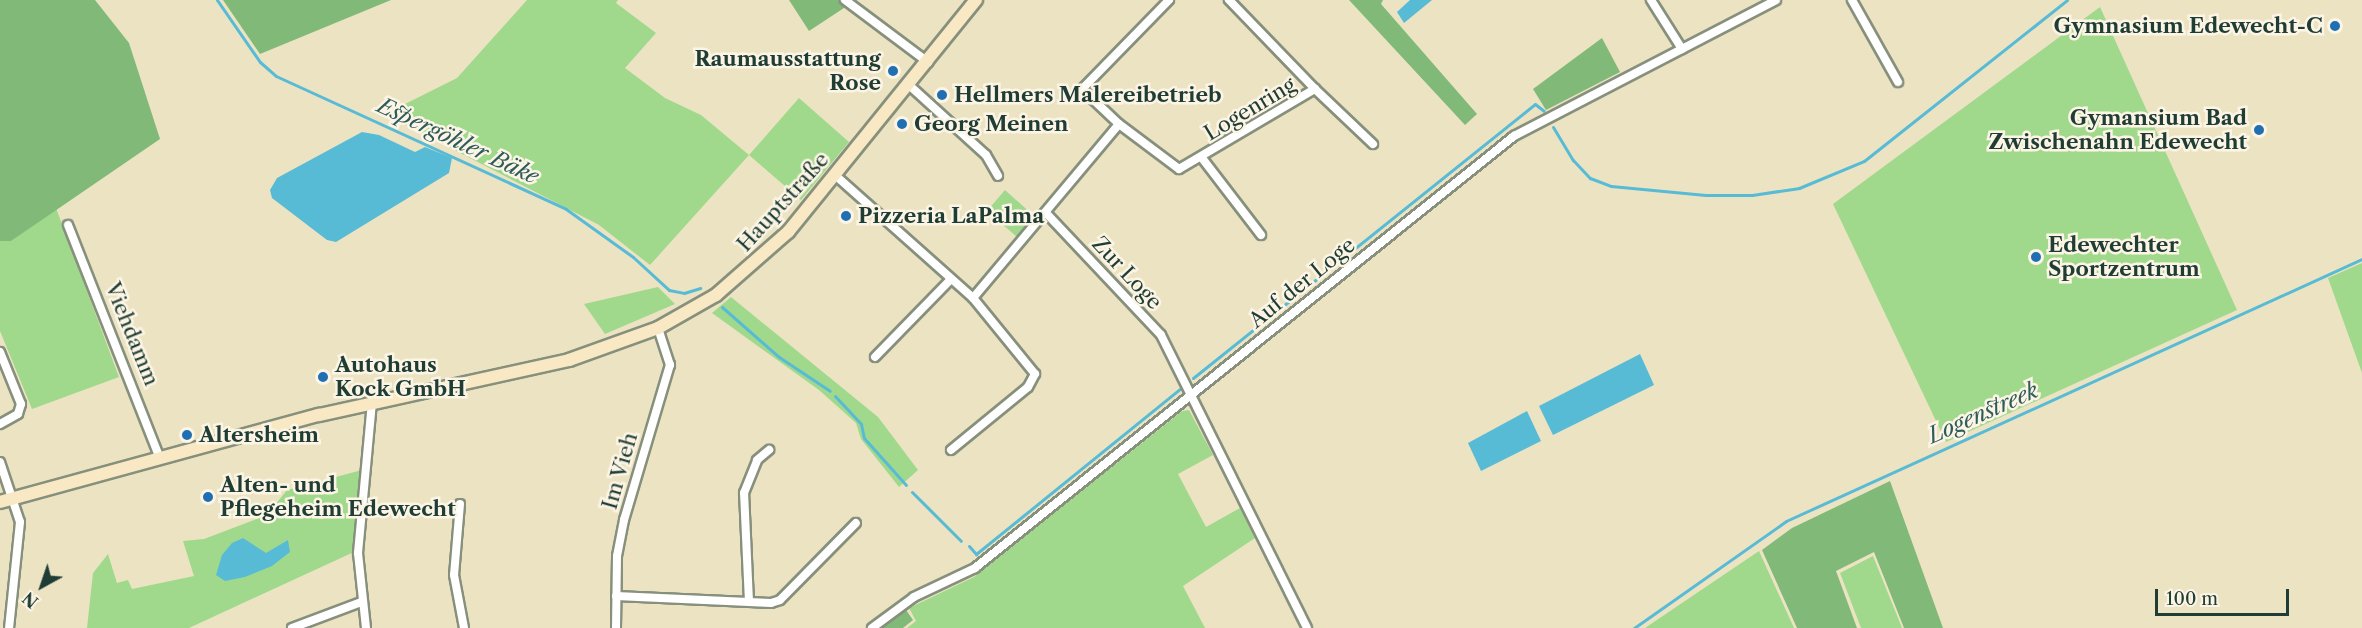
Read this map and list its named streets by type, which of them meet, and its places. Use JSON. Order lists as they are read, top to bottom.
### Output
{
  "streets": {
    "main road": ["Hauptstraße"],
    "street": [
      "Logenring",
      "Zur Loge",
      "Auf der Loge",
      "Viehdamm",
      "Im Vieh"
    ]
  },
  "crossings": [
    ["Hauptstraße", "Viehdamm"],
    ["Hauptstraße", "Im Vieh"],
    ["Zur Loge", "Auf der Loge"]
  ],
  "water": ["Espergöhler Bäke", "Logenstreek"],
  "places": [
    "Gymnasium Edewecht-C",
    "Raumausstattung Rose",
    "Hellmers Malereibetrieb",
    "Georg Meinen",
    "Gymansium Bad Zwischenahn Edewecht",
    "Pizzeria LaPalma",
    "Edewechter Sportzentrum",
    "Autohaus Kock GmbH",
    "Altersheim",
    "Alten- und Pflegeheim Edewecht"
  ],
  "scale_bar": "100 m",
  "north": "bottom left"
}
